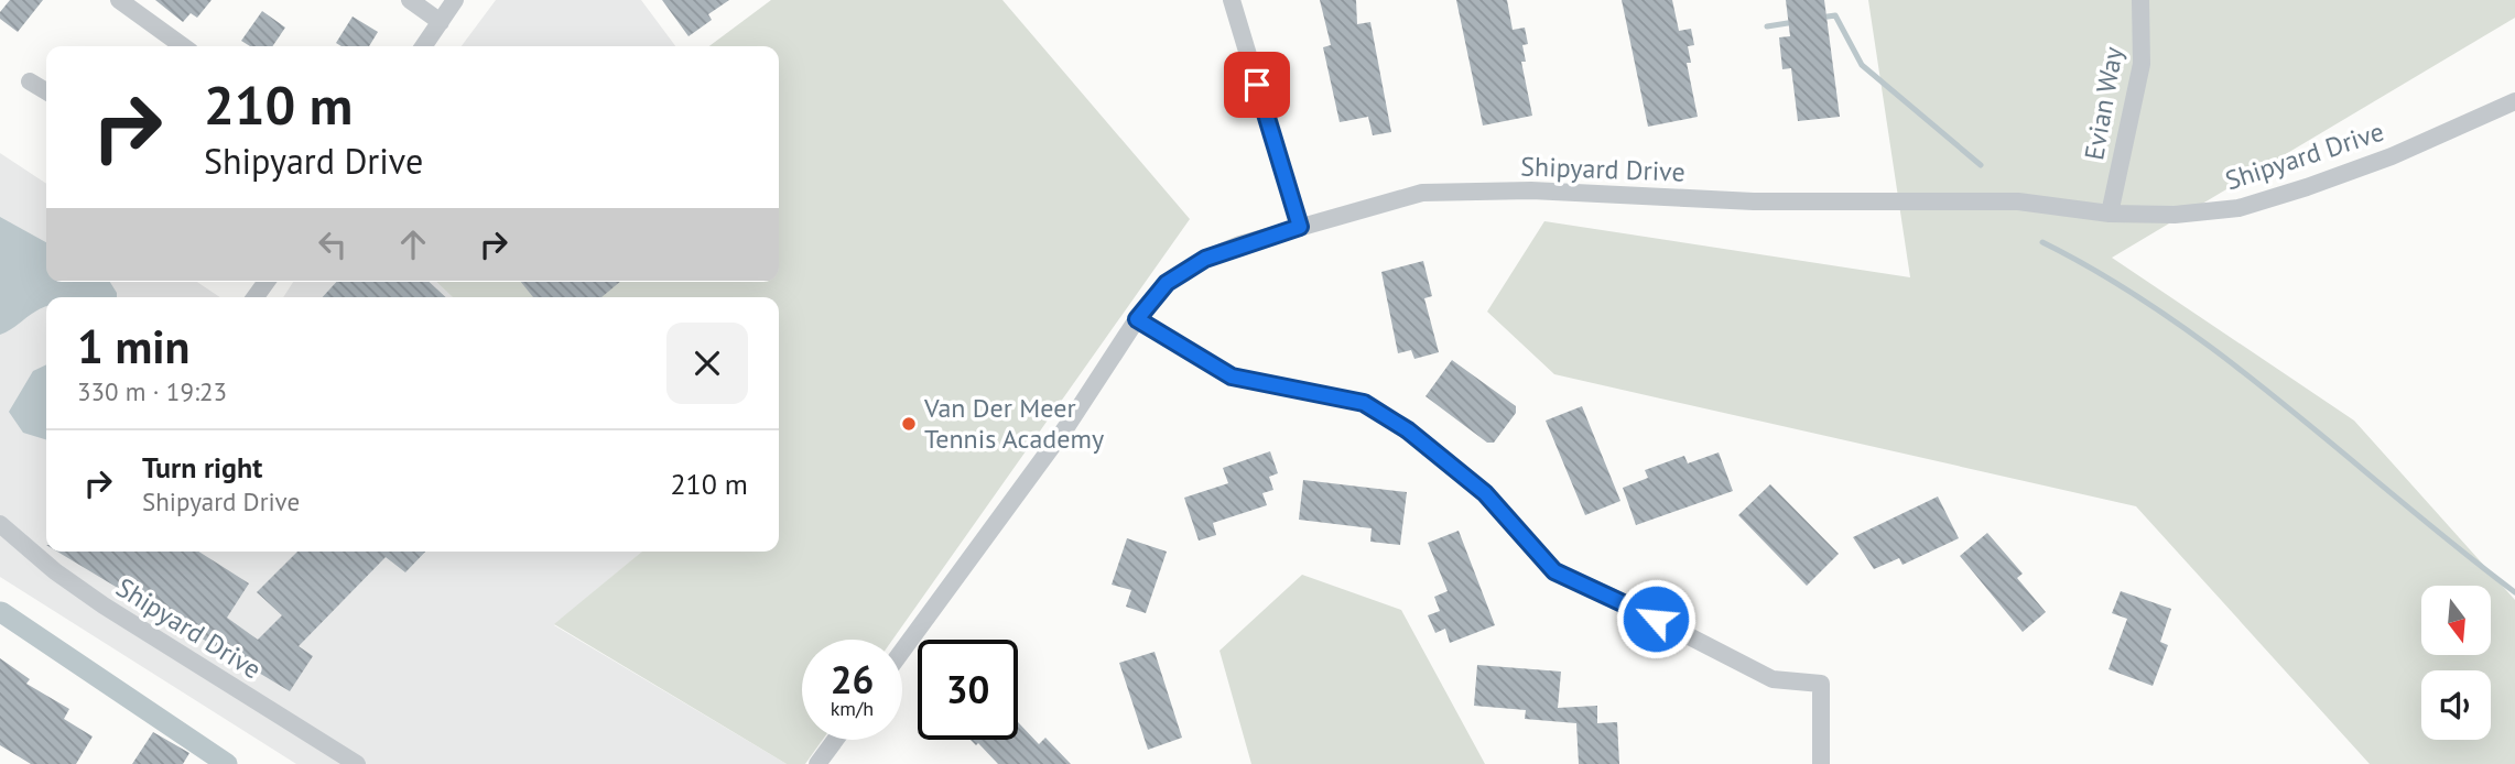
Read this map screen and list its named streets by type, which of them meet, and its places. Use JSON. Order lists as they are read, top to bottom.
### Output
{
  "streets": {
    "street": ["Evian Way", "Shipyard Drive"]
  },
  "crossings": [
    ["Evian Way", "Shipyard Drive"]
  ],
  "places": ["Van Der Meer Tennis Academy"],
  "north": "bottom",
  "page": {
    "turn": ["210 m", "Shipyard Drive"],
    "heading": ["1 min", "330 m · 19:23"],
    "list": [
      {
        "name": "Turn right",
        "note": "Shipyard Drive",
        "value": "210 m"
      }
    ],
    "speed": "26 km/h",
    "limit": "30"
  }
}
